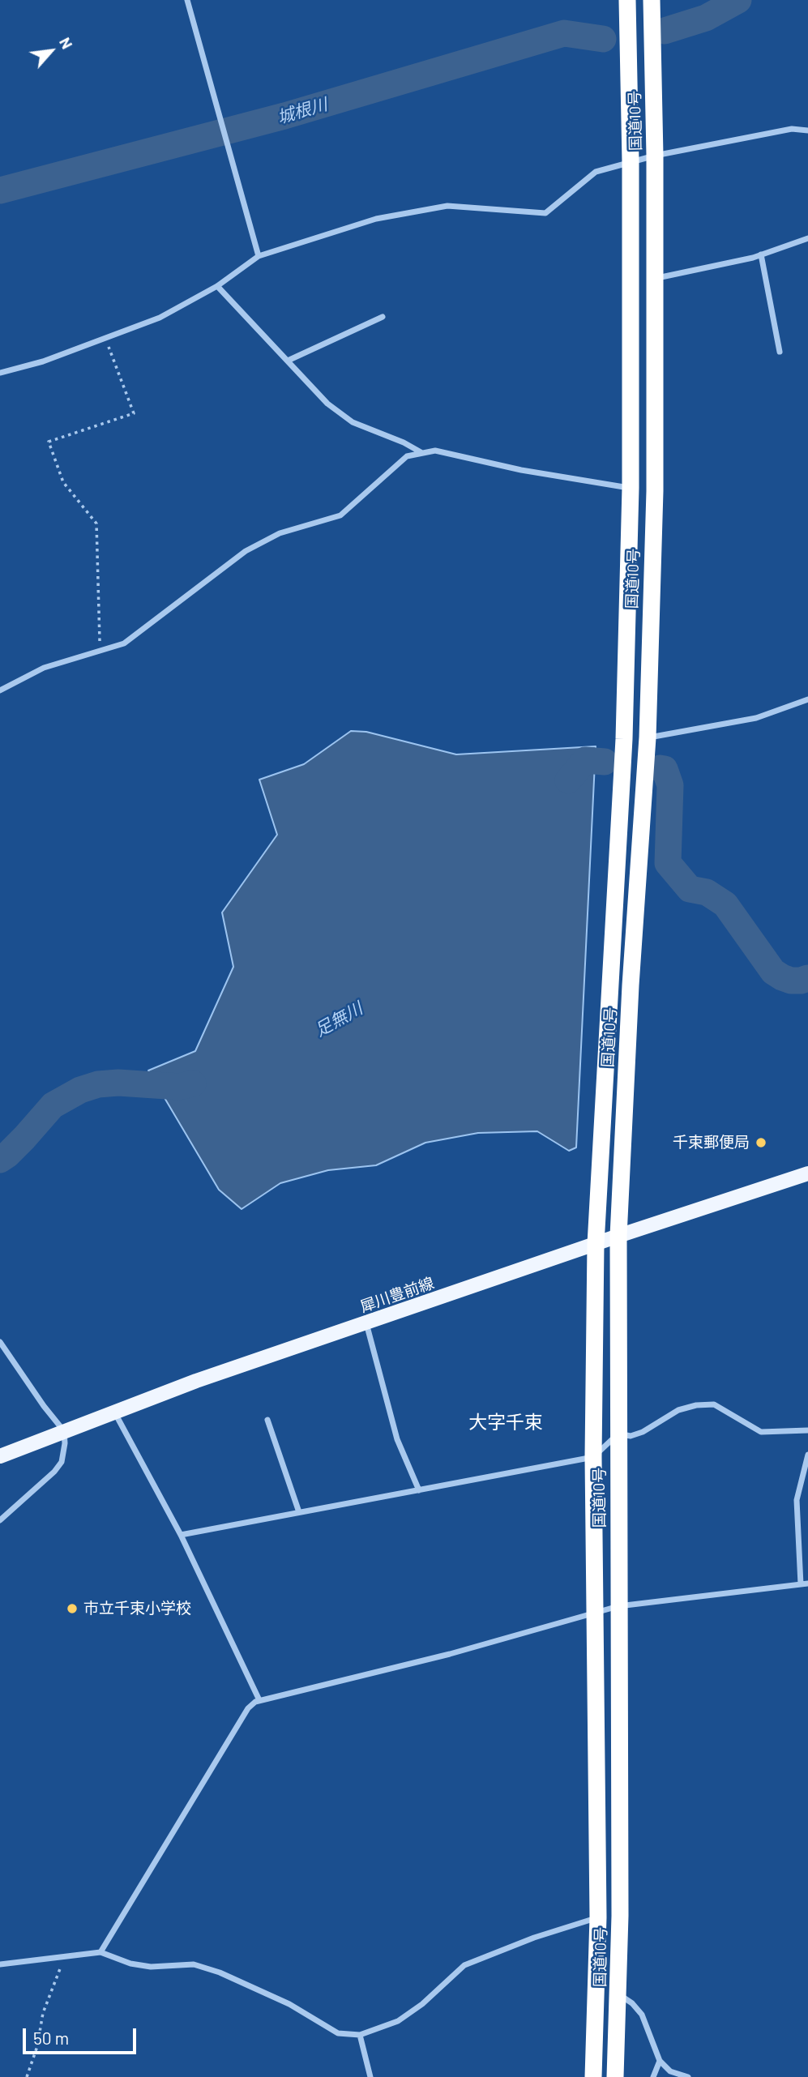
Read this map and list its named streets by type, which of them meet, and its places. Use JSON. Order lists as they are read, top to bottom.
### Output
{
  "streets": {
    "highway": ["国道10号"],
    "main road": ["犀川豊前線"]
  },
  "crossings": [
    ["国道10号", "犀川豊前線"]
  ],
  "districts": ["大字千束"],
  "water": ["城根川", "足無川"],
  "places": ["千束郵便局", "市立千束小学校"],
  "scale_bar": "50 m",
  "north": "top right"
}
